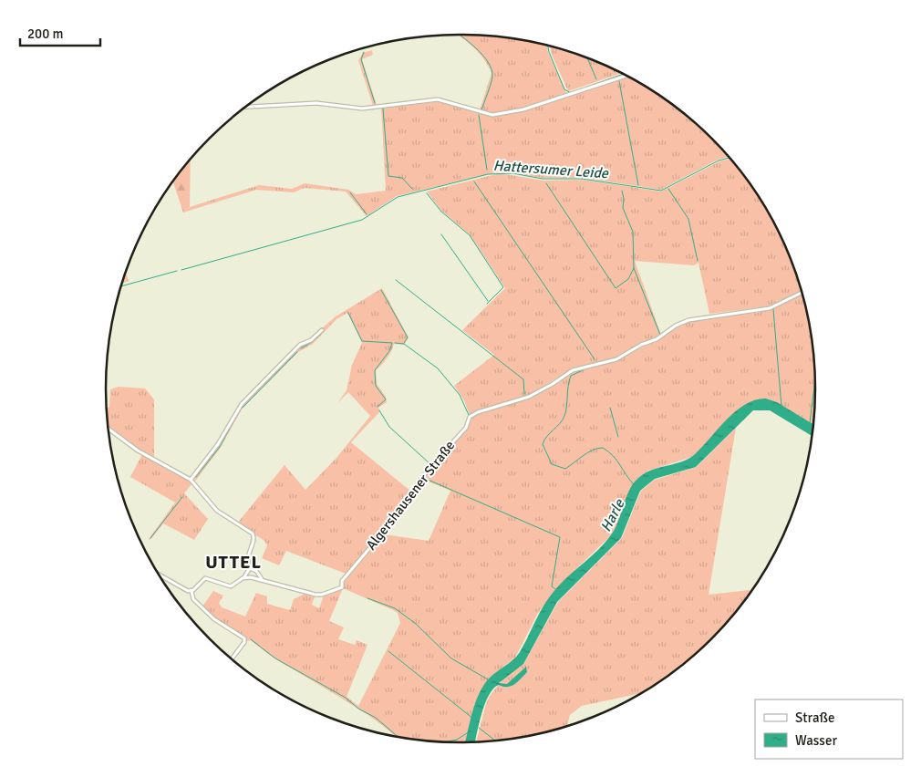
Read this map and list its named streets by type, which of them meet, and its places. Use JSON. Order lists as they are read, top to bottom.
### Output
{
  "streets": {
    "street": ["Algershausener Straße"]
  },
  "districts": ["UTTEL"],
  "water": ["Hattersumer Leide", "Harle"],
  "legend": ["Straße", "Wasser"],
  "scale_bar": "200 m"
}
